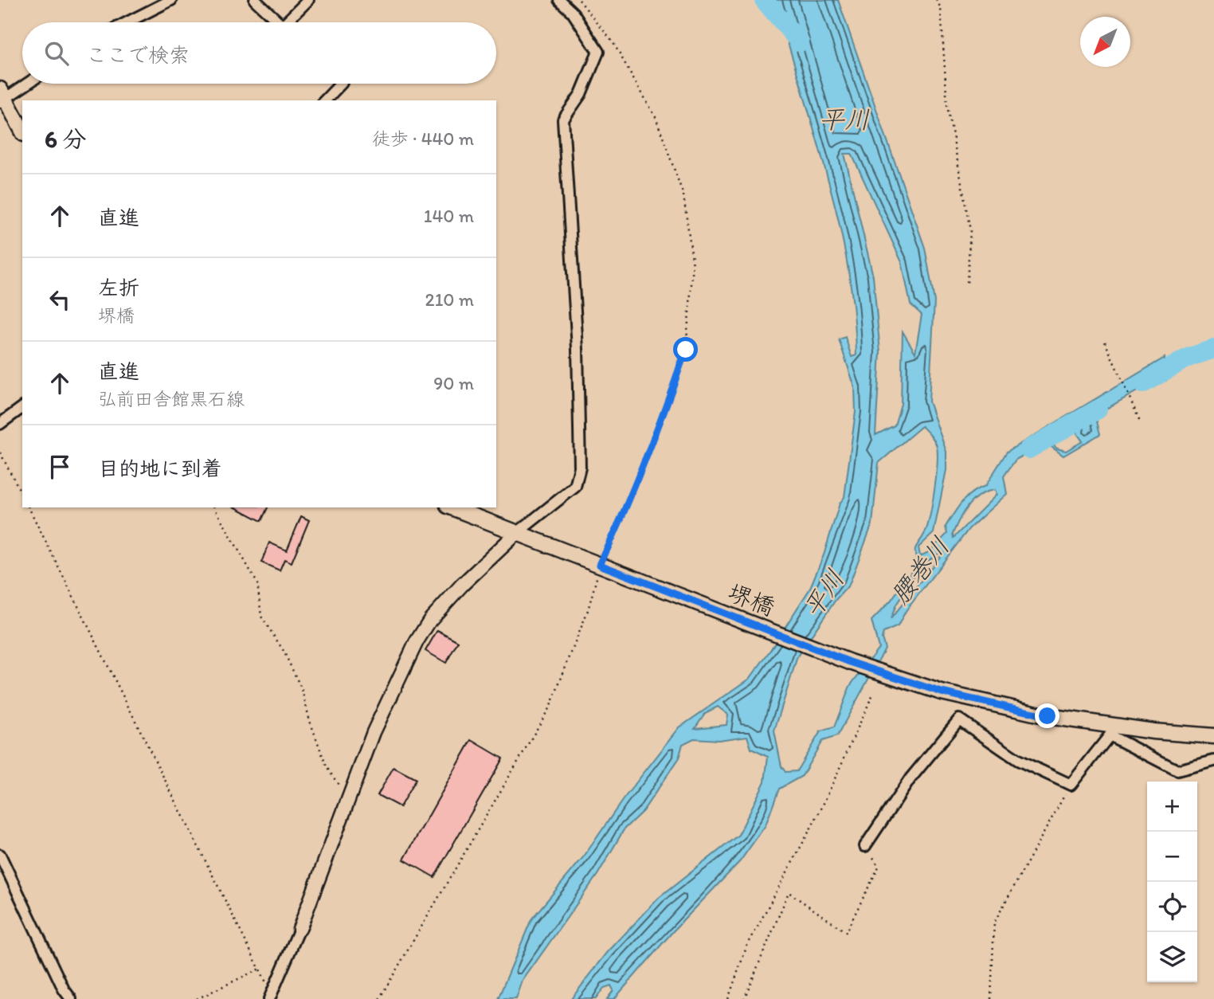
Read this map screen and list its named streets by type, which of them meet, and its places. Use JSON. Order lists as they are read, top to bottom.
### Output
{
  "streets": {
    "main road": ["堺橋"]
  },
  "water": ["平川", "腰巻川"],
  "north": "bottom left",
  "page": {
    "search": "ここで検索",
    "heading": ["6 分", "徒歩 · 440 m"],
    "list": [
      ["直進", "140 m"],
      ["左折", "堺橋", "210 m"],
      ["直進", "弘前田舎館黒石線", "90 m"],
      "目的地に到着"
    ],
    "map_buttons": ["+", "−"]
  }
}
